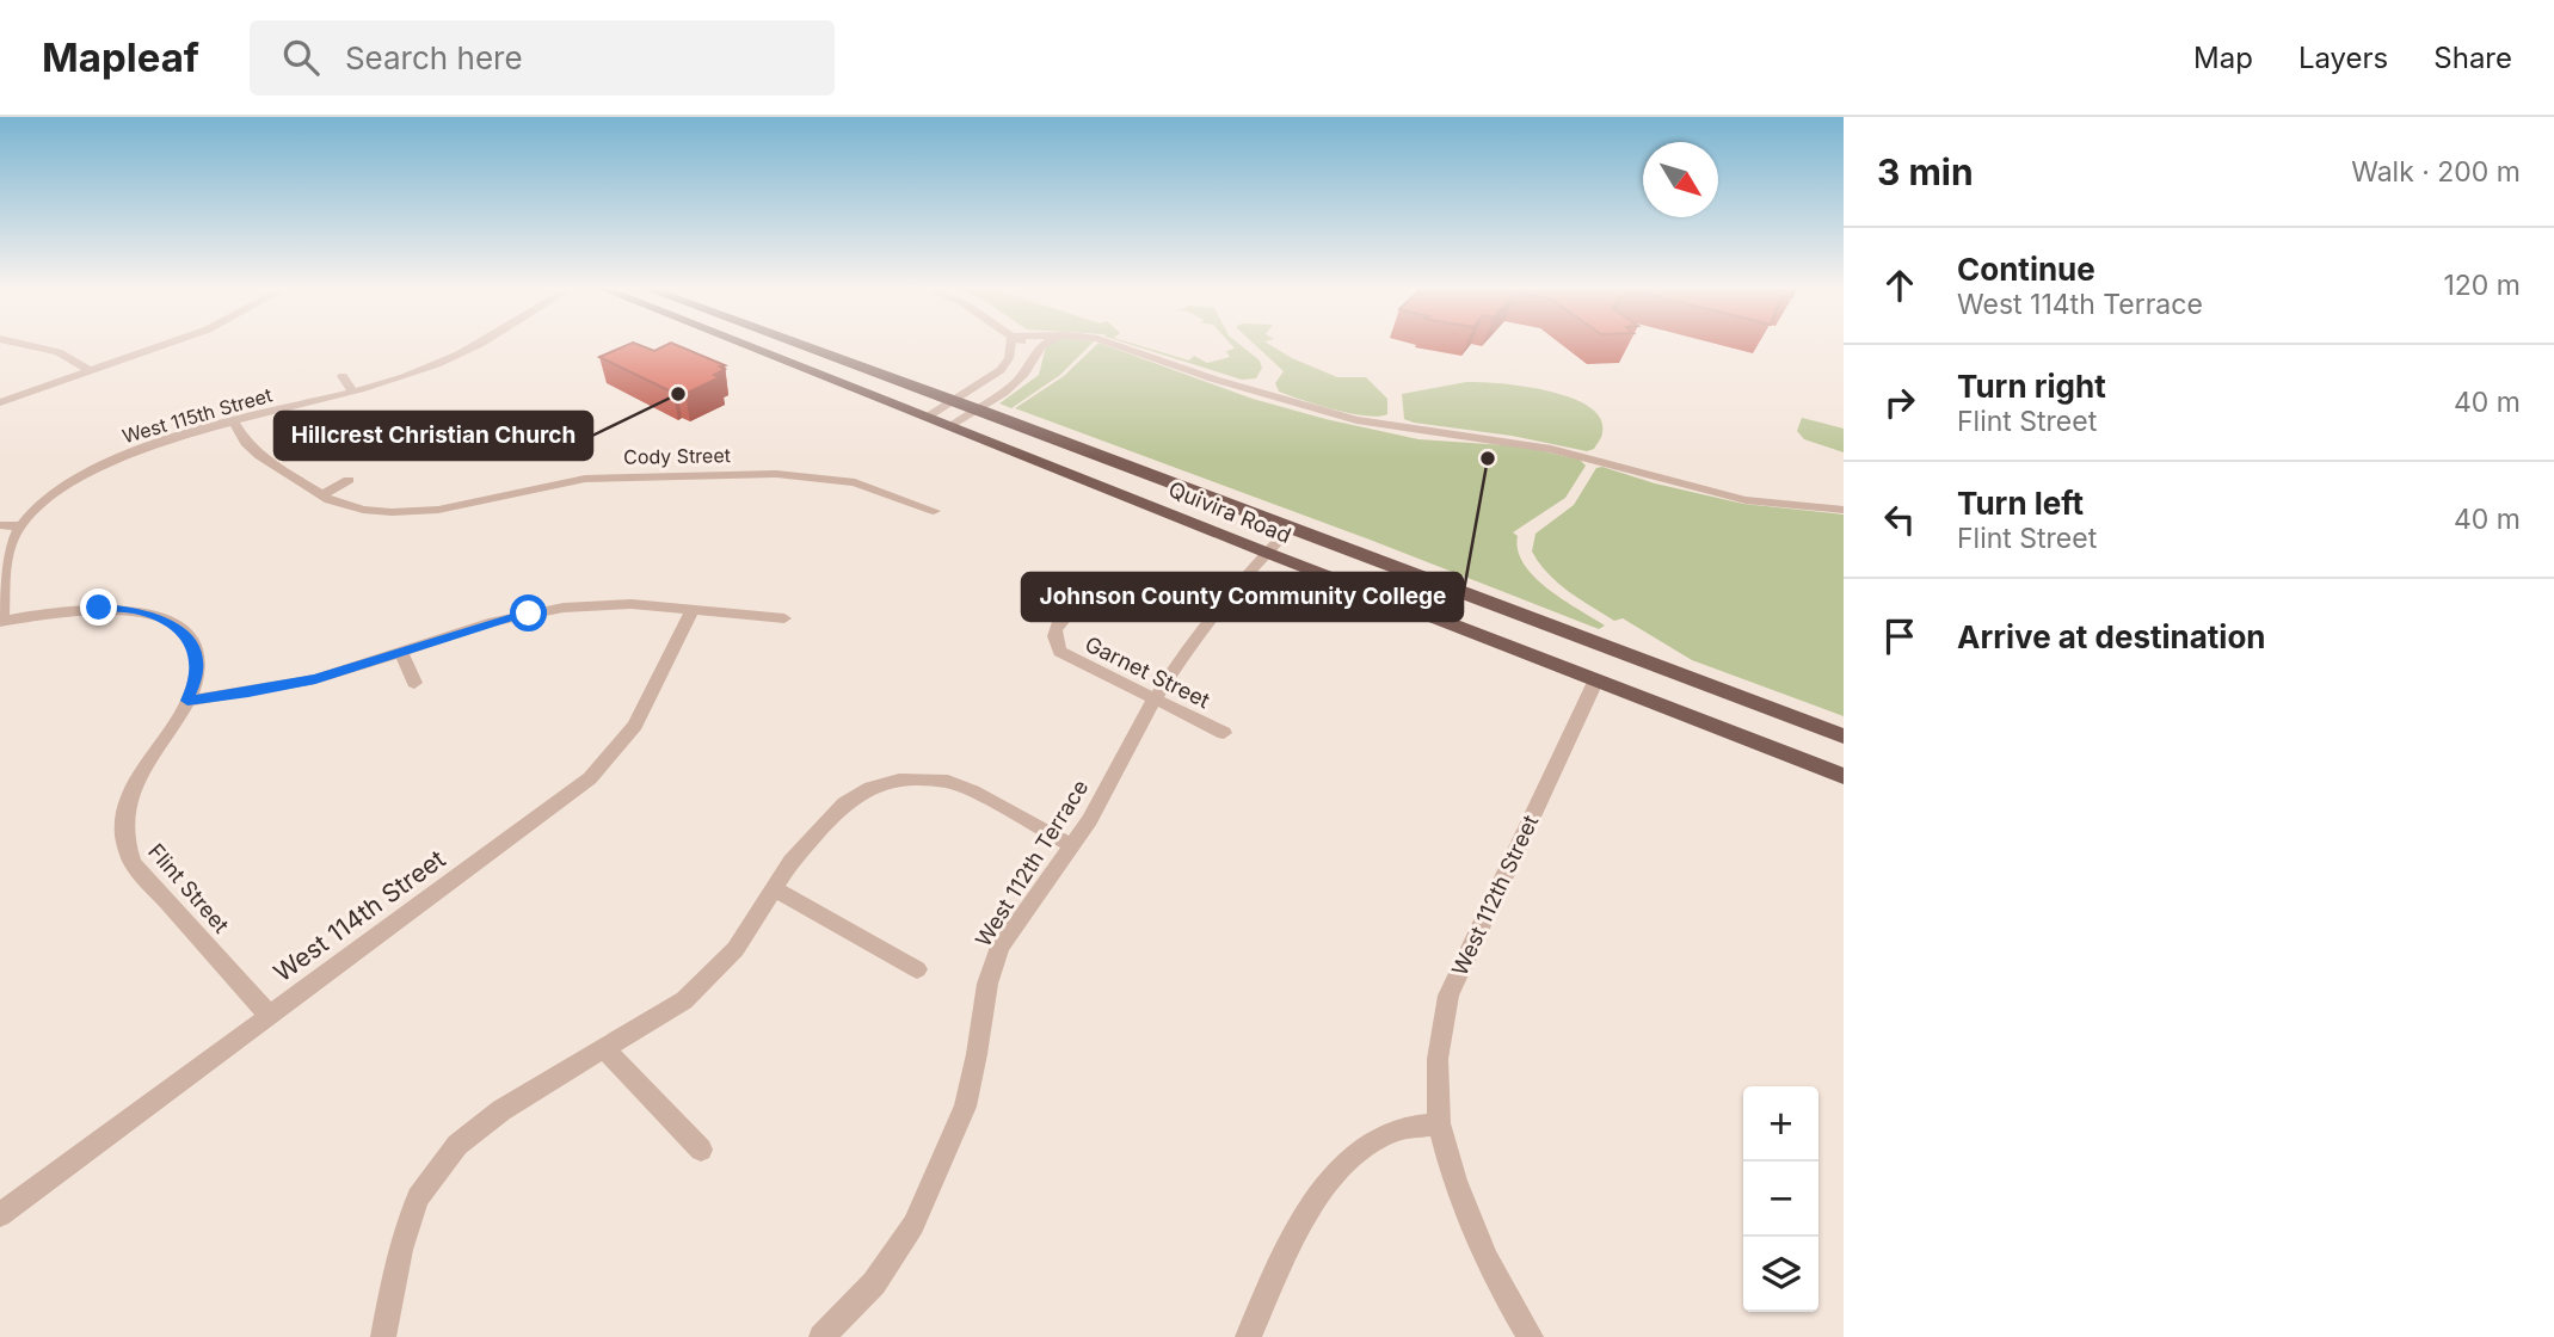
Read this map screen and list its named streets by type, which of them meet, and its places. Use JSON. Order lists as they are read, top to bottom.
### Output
{
  "streets": {
    "main road": ["Quivira Road"],
    "street": [
      "West 115th Street",
      "Cody Street",
      "Garnet Street",
      "West 112th Terrace",
      "Flint Street",
      "West 112th Street",
      "West 114th Street"
    ]
  },
  "crossings": [
    ["West 115th Street", "Cody Street"],
    ["West 115th Street", "Flint Street"],
    ["Quivira Road", "West 112th Terrace"],
    ["Quivira Road", "West 112th Street"],
    ["Garnet Street", "West 112th Terrace"],
    ["Flint Street", "West 114th Street"]
  ],
  "places": ["Hillcrest Christian Church", "Johnson County Community College"],
  "north": "bottom right",
  "page": {
    "header": "Mapleaf",
    "search": "Search here",
    "nav": ["Map", "Layers", "Share"],
    "heading": ["3 min", "Walk · 200 m"],
    "list": [
      ["Continue", "West 114th Terrace", "120 m"],
      ["Turn right", "Flint Street", "40 m"],
      ["Turn left", "Flint Street", "40 m"],
      "Arrive at destination"
    ],
    "map_buttons": ["+", "−"]
  }
}
